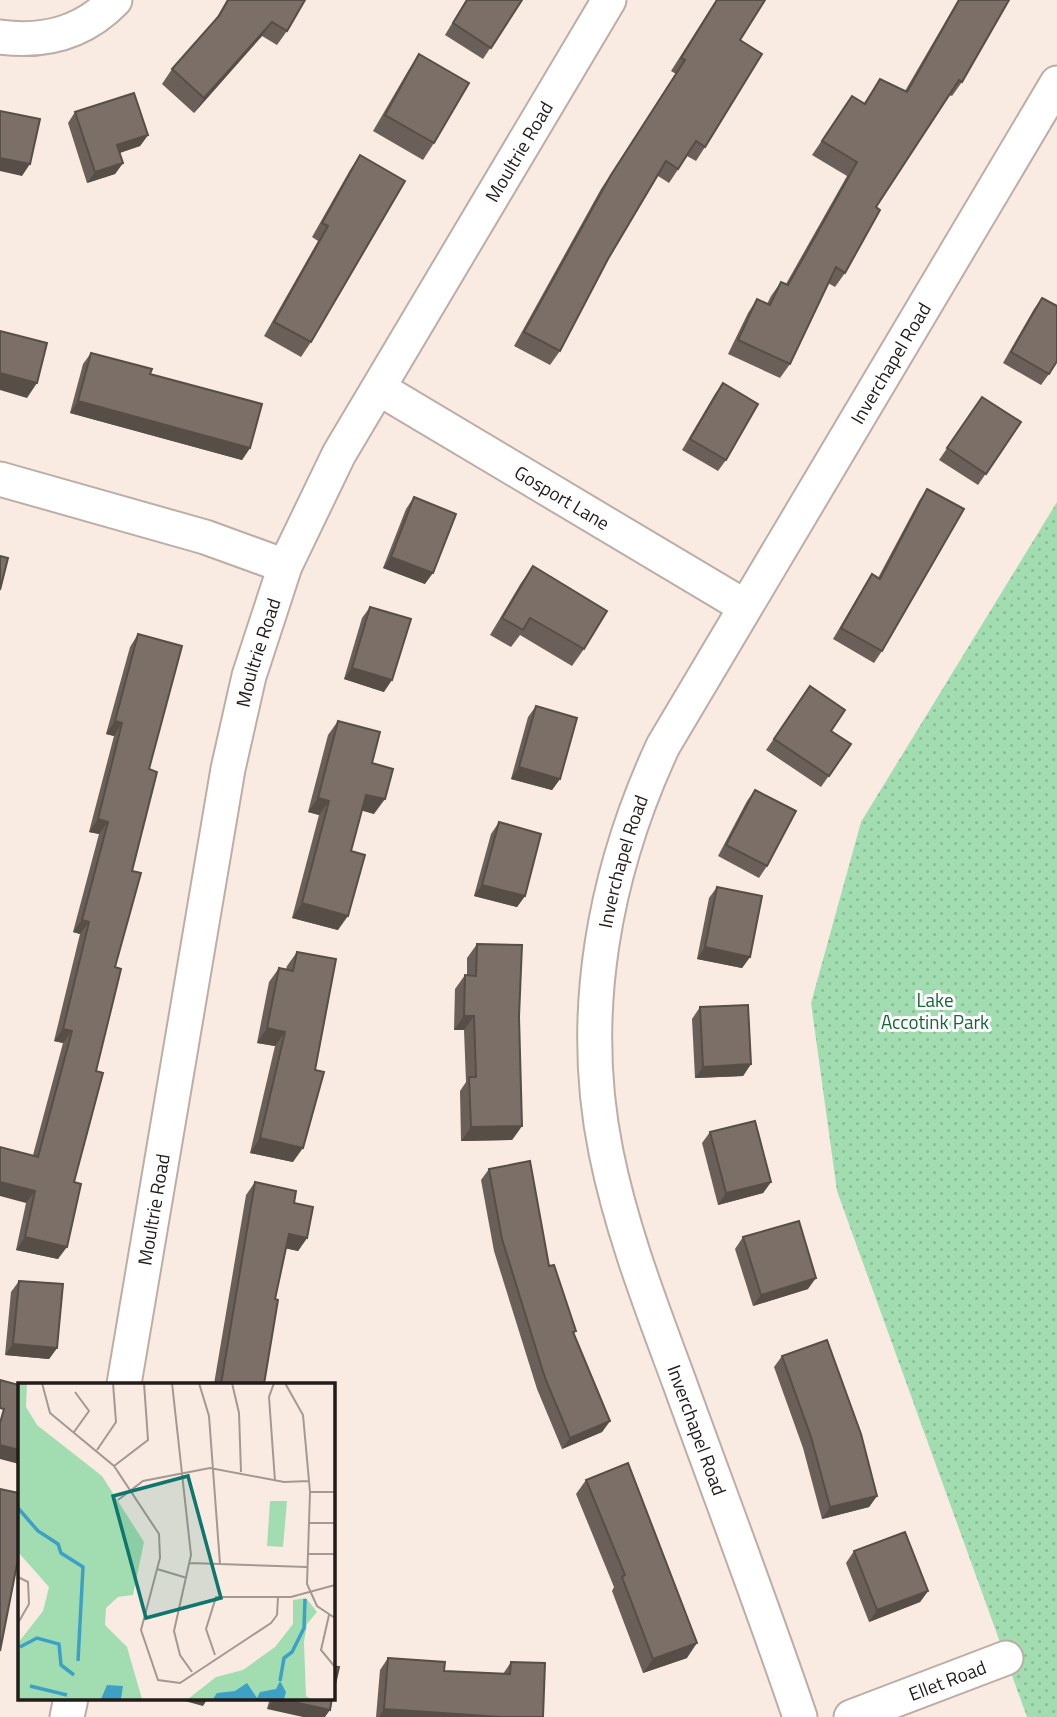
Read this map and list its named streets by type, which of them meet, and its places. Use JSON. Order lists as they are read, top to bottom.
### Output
{
  "streets": {
    "street": [
      "Moultrie Road",
      "Inverchapel Road",
      "Gosport Lane",
      "Ellet Road"
    ]
  },
  "crossings": [
    ["Moultrie Road", "Gosport Lane"],
    ["Inverchapel Road", "Gosport Lane"]
  ],
  "parks": ["Lake Accotink Park"]
}
